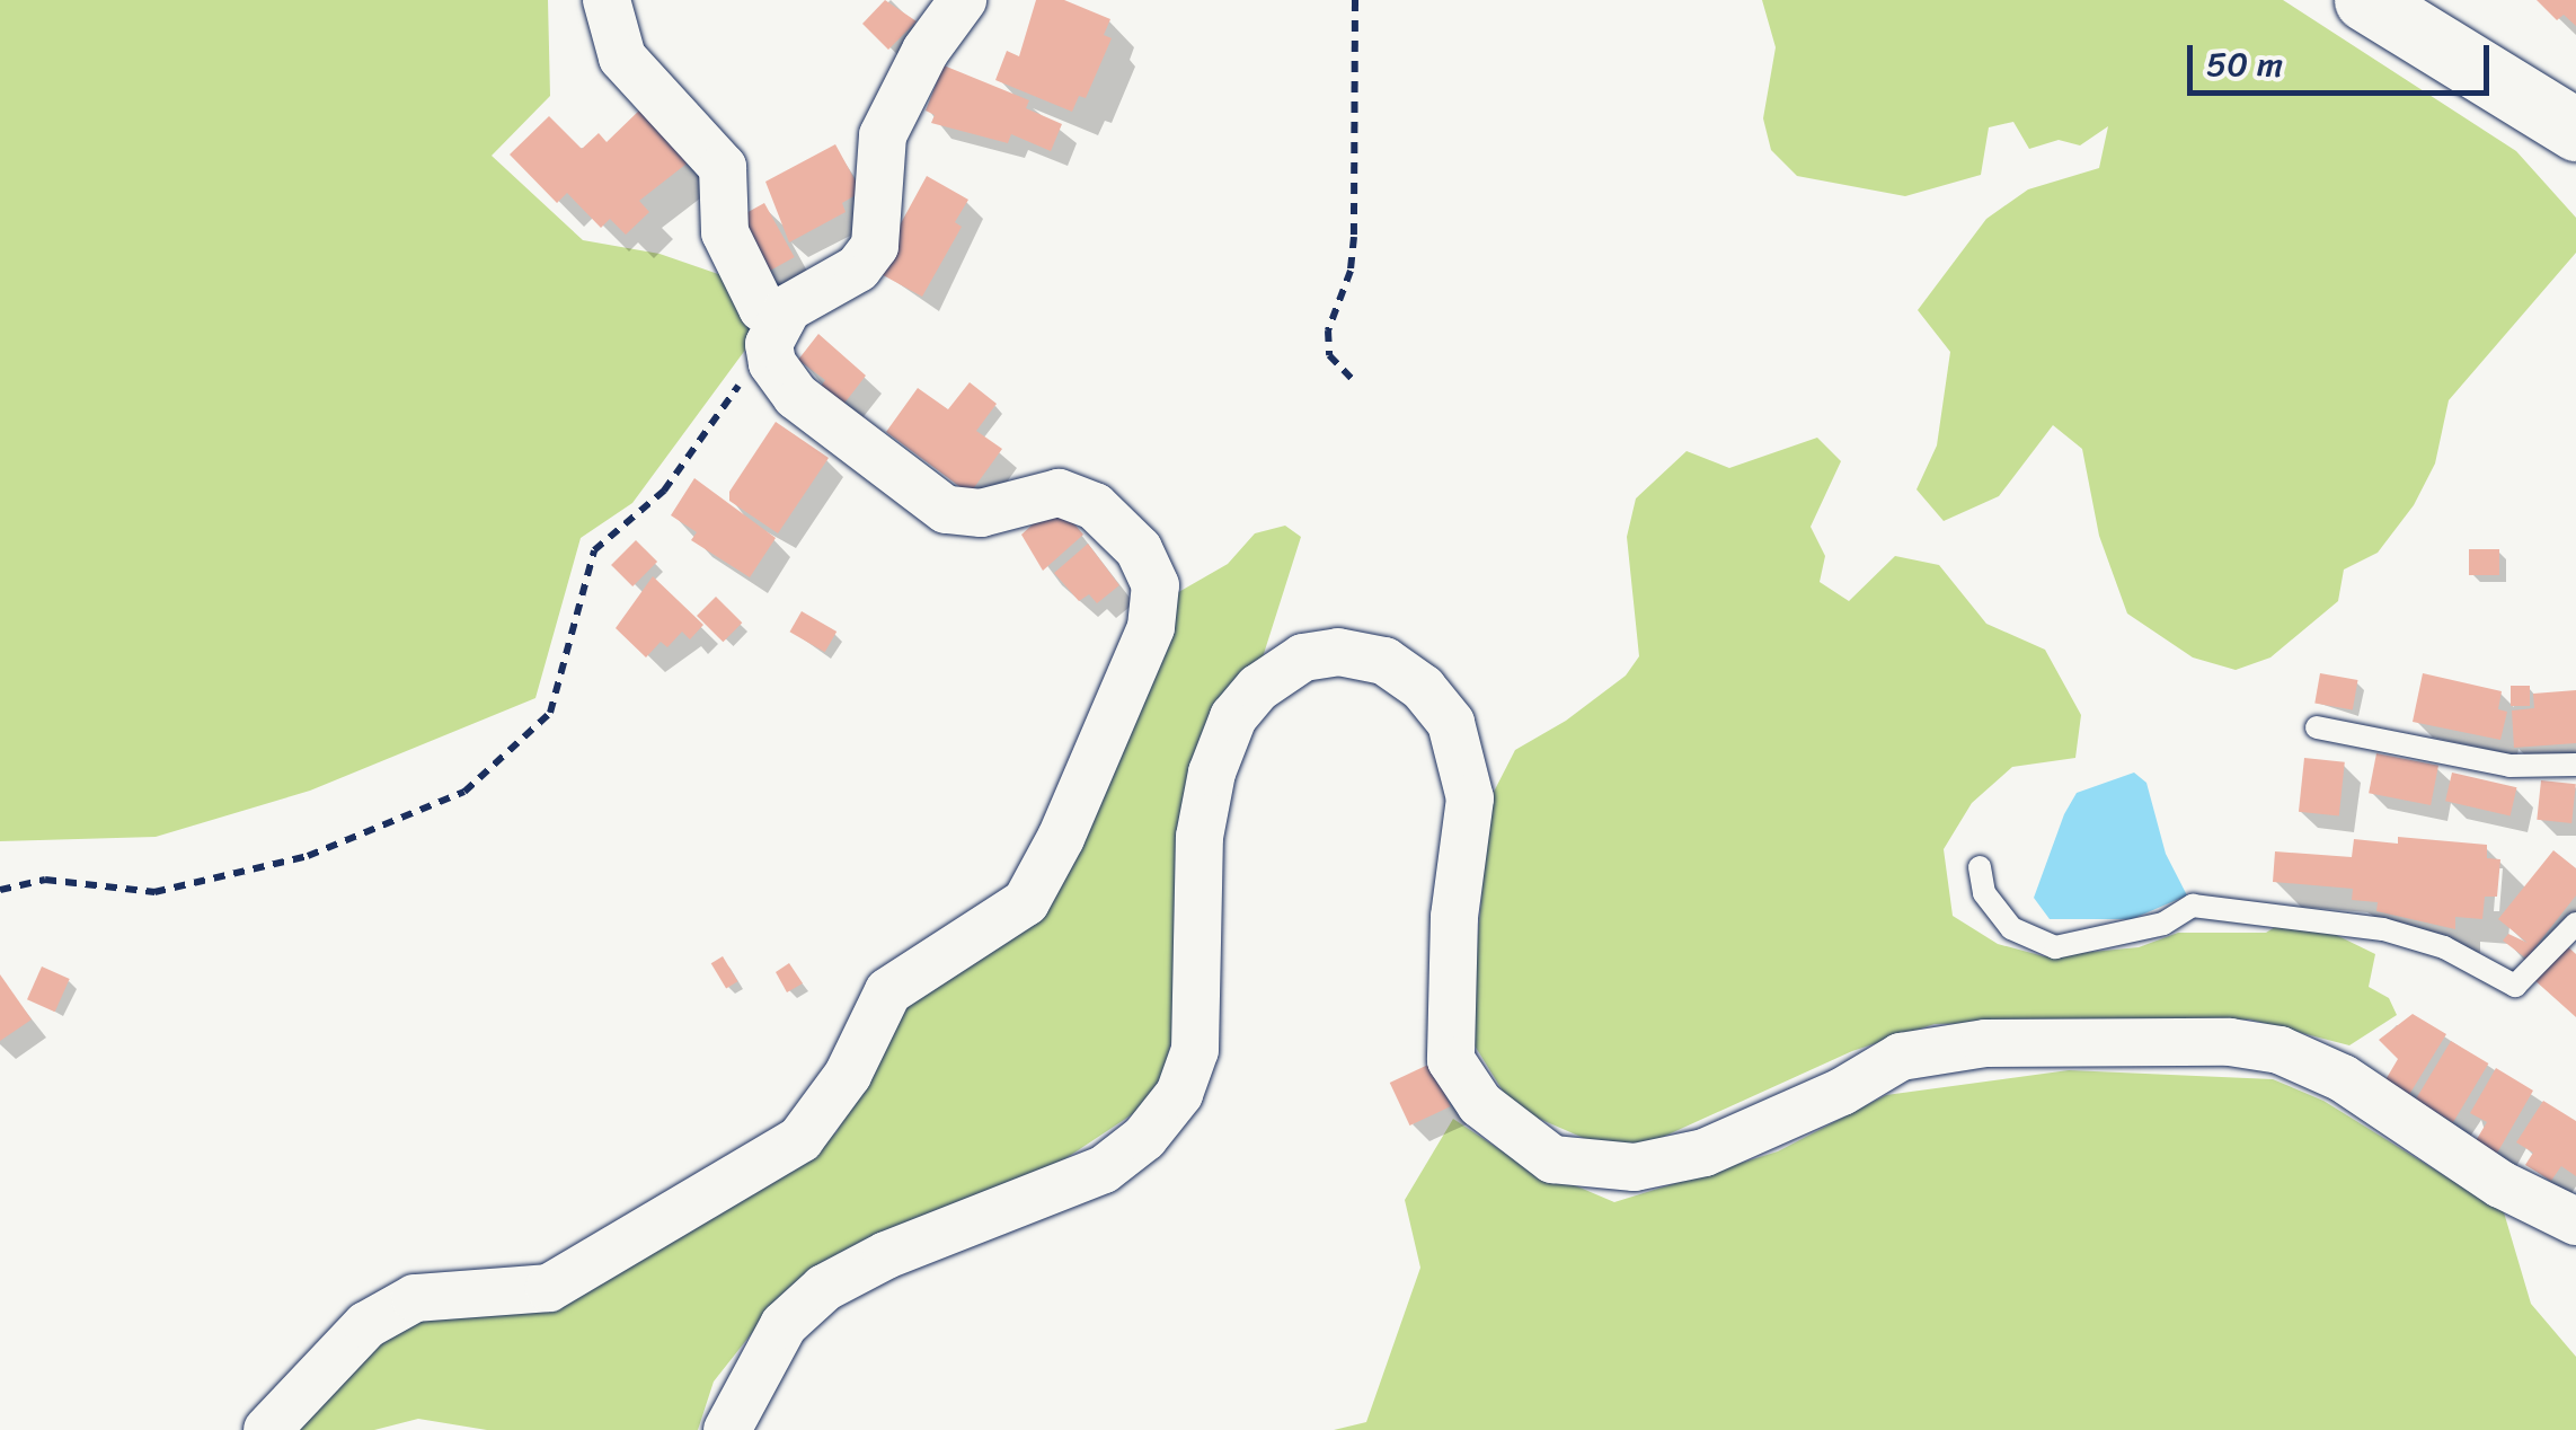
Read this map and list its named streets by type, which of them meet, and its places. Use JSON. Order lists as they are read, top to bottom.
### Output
{
  "scale_bar": "50 m"
}
